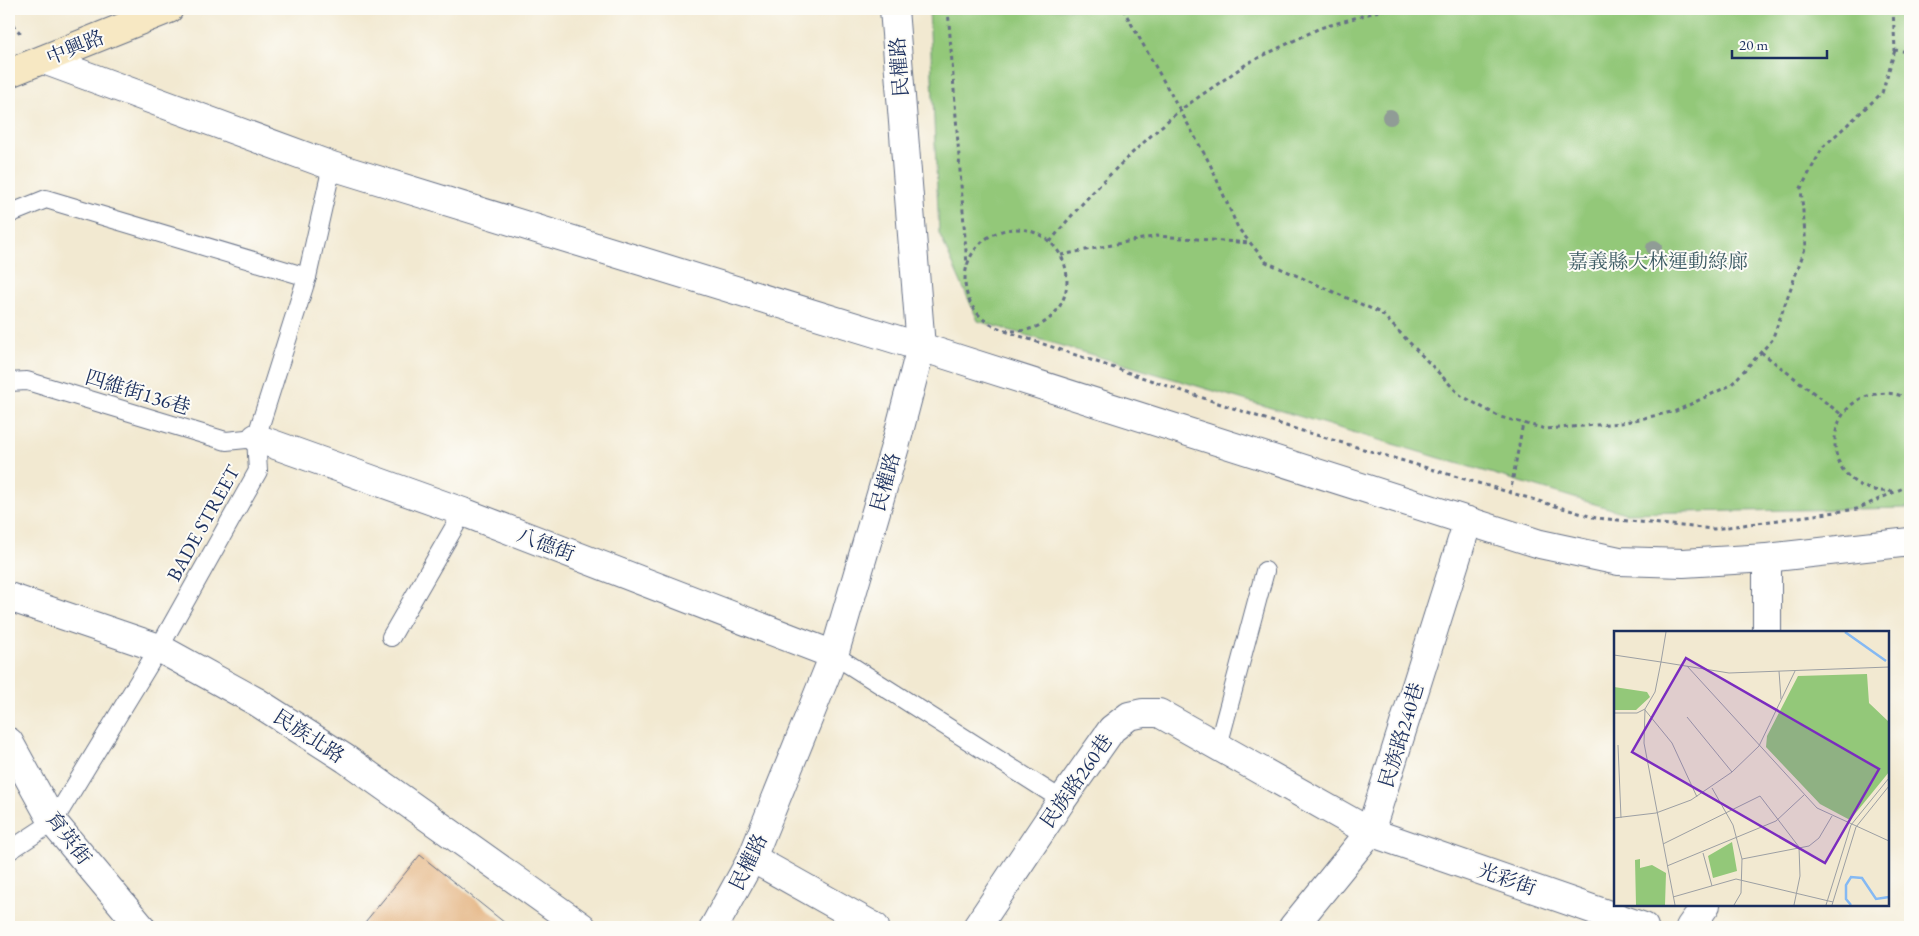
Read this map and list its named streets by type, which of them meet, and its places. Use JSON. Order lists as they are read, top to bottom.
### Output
{
  "streets": {
    "main road": ["中興路"],
    "street": [
      "民權路",
      "八德街",
      "民族路240巷",
      "民族北路",
      "民族路260巷",
      "育英街",
      "光彩街"
    ],
    "lane": ["四維街136巷", "BADE STREET"]
  },
  "crossings": [
    ["民權路", "八德街"],
    ["四維街136巷", "BADE STREET"],
    ["四維街136巷", "八德街"],
    ["BADE STREET", "八德街"],
    ["BADE STREET", "民族北路"],
    ["BADE STREET", "育英街"],
    ["民族路240巷", "民族路260巷"],
    ["民族路240巷", "光彩街"],
    ["民族路260巷", "光彩街"]
  ],
  "parks": ["嘉義縣大林運動綠廊"],
  "scale_bar": "20 m"
}
